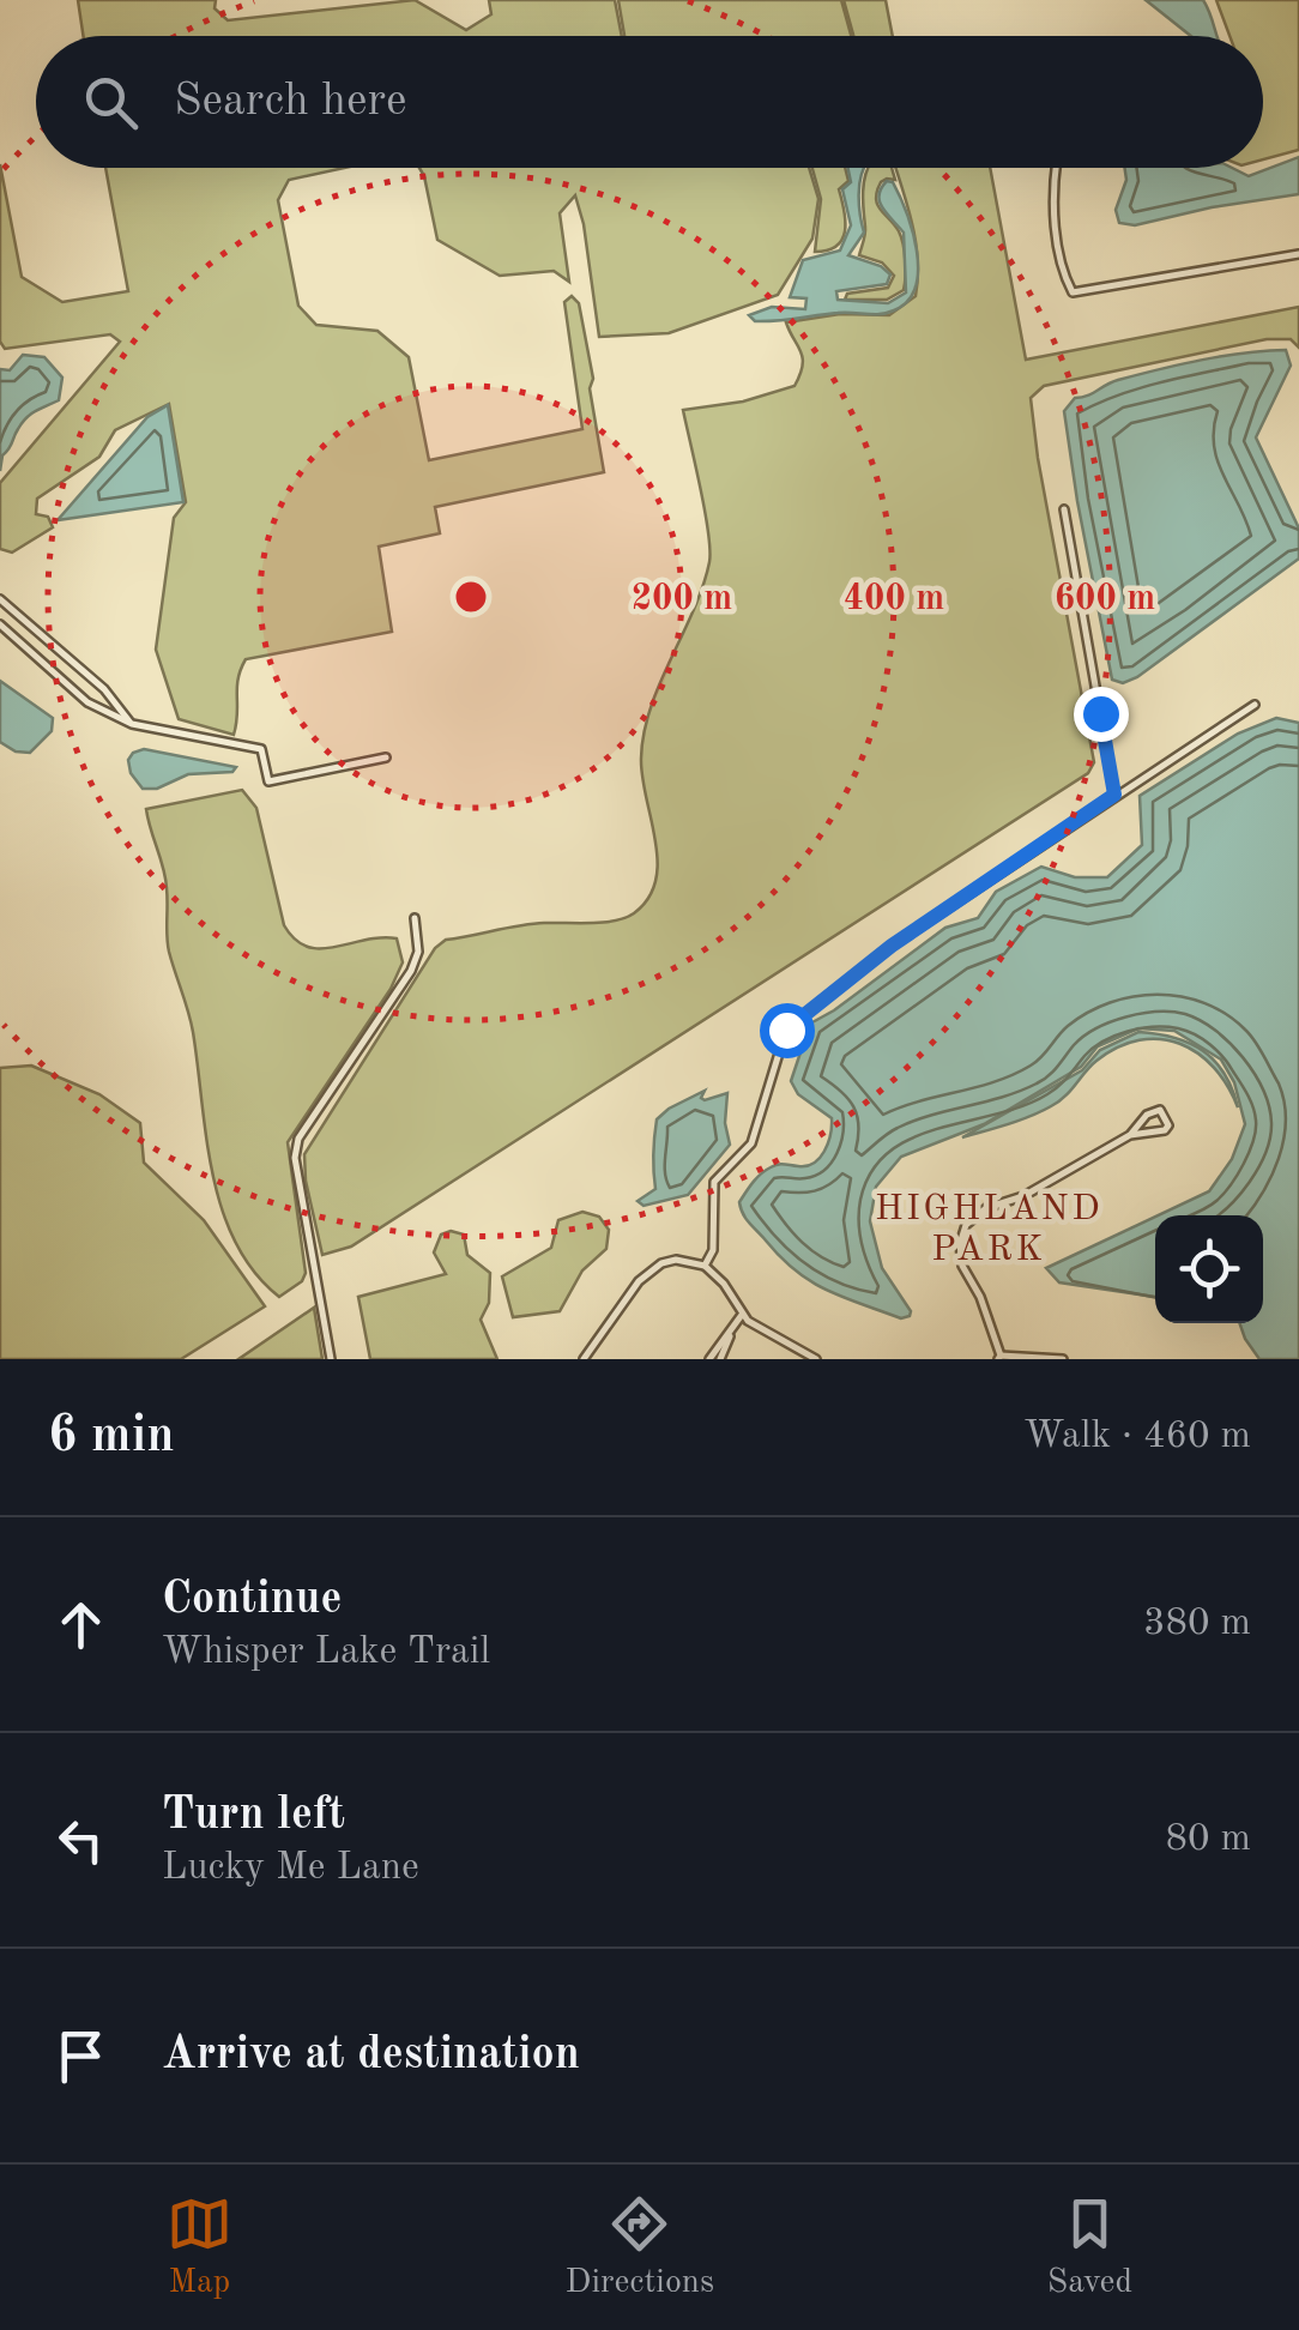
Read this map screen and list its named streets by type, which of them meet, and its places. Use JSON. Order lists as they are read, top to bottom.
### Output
{
  "districts": ["HIGHLAND PARK"],
  "page": {
    "search": "Search here",
    "heading": ["6 min", "Walk · 460 m"],
    "list": [
      ["Continue", "Whisper Lake Trail", "380 m"],
      ["Turn left", "Lucky Me Lane", "80 m"],
      "Arrive at destination"
    ],
    "nav": ["Map", "Directions", "Saved"]
  },
  "rings": ["200 m", "400 m", "600 m"]
}
